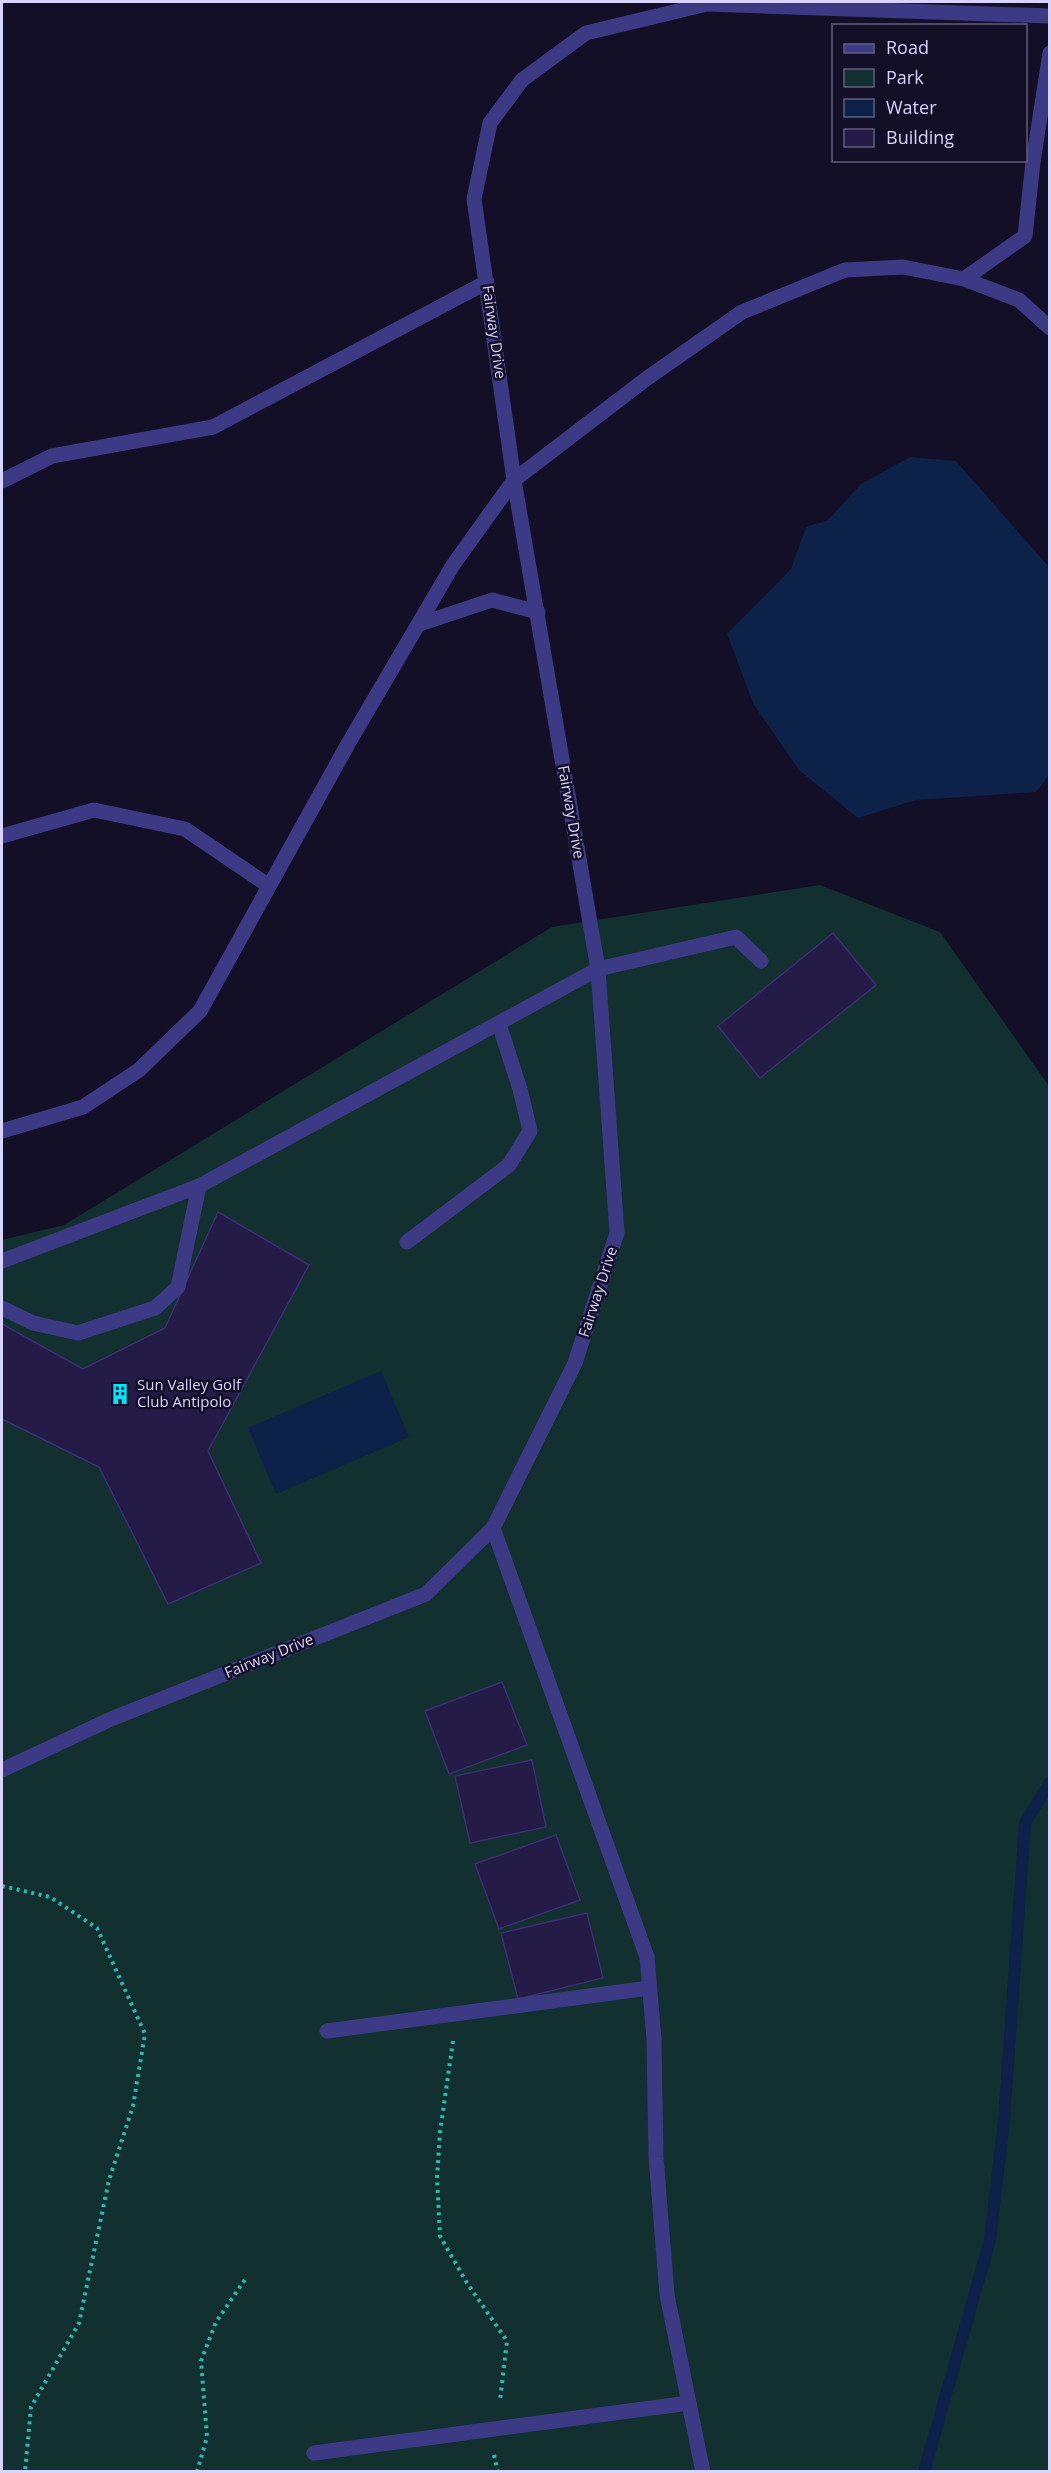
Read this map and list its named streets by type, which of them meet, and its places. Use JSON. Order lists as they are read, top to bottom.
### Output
{
  "streets": {
    "street": ["Fairway Drive"]
  },
  "places": {
    "building": ["Sun Valley Golf Club Antipolo"]
  },
  "legend": [
    "Road",
    "Park",
    "Water",
    "Building"
  ]
}
